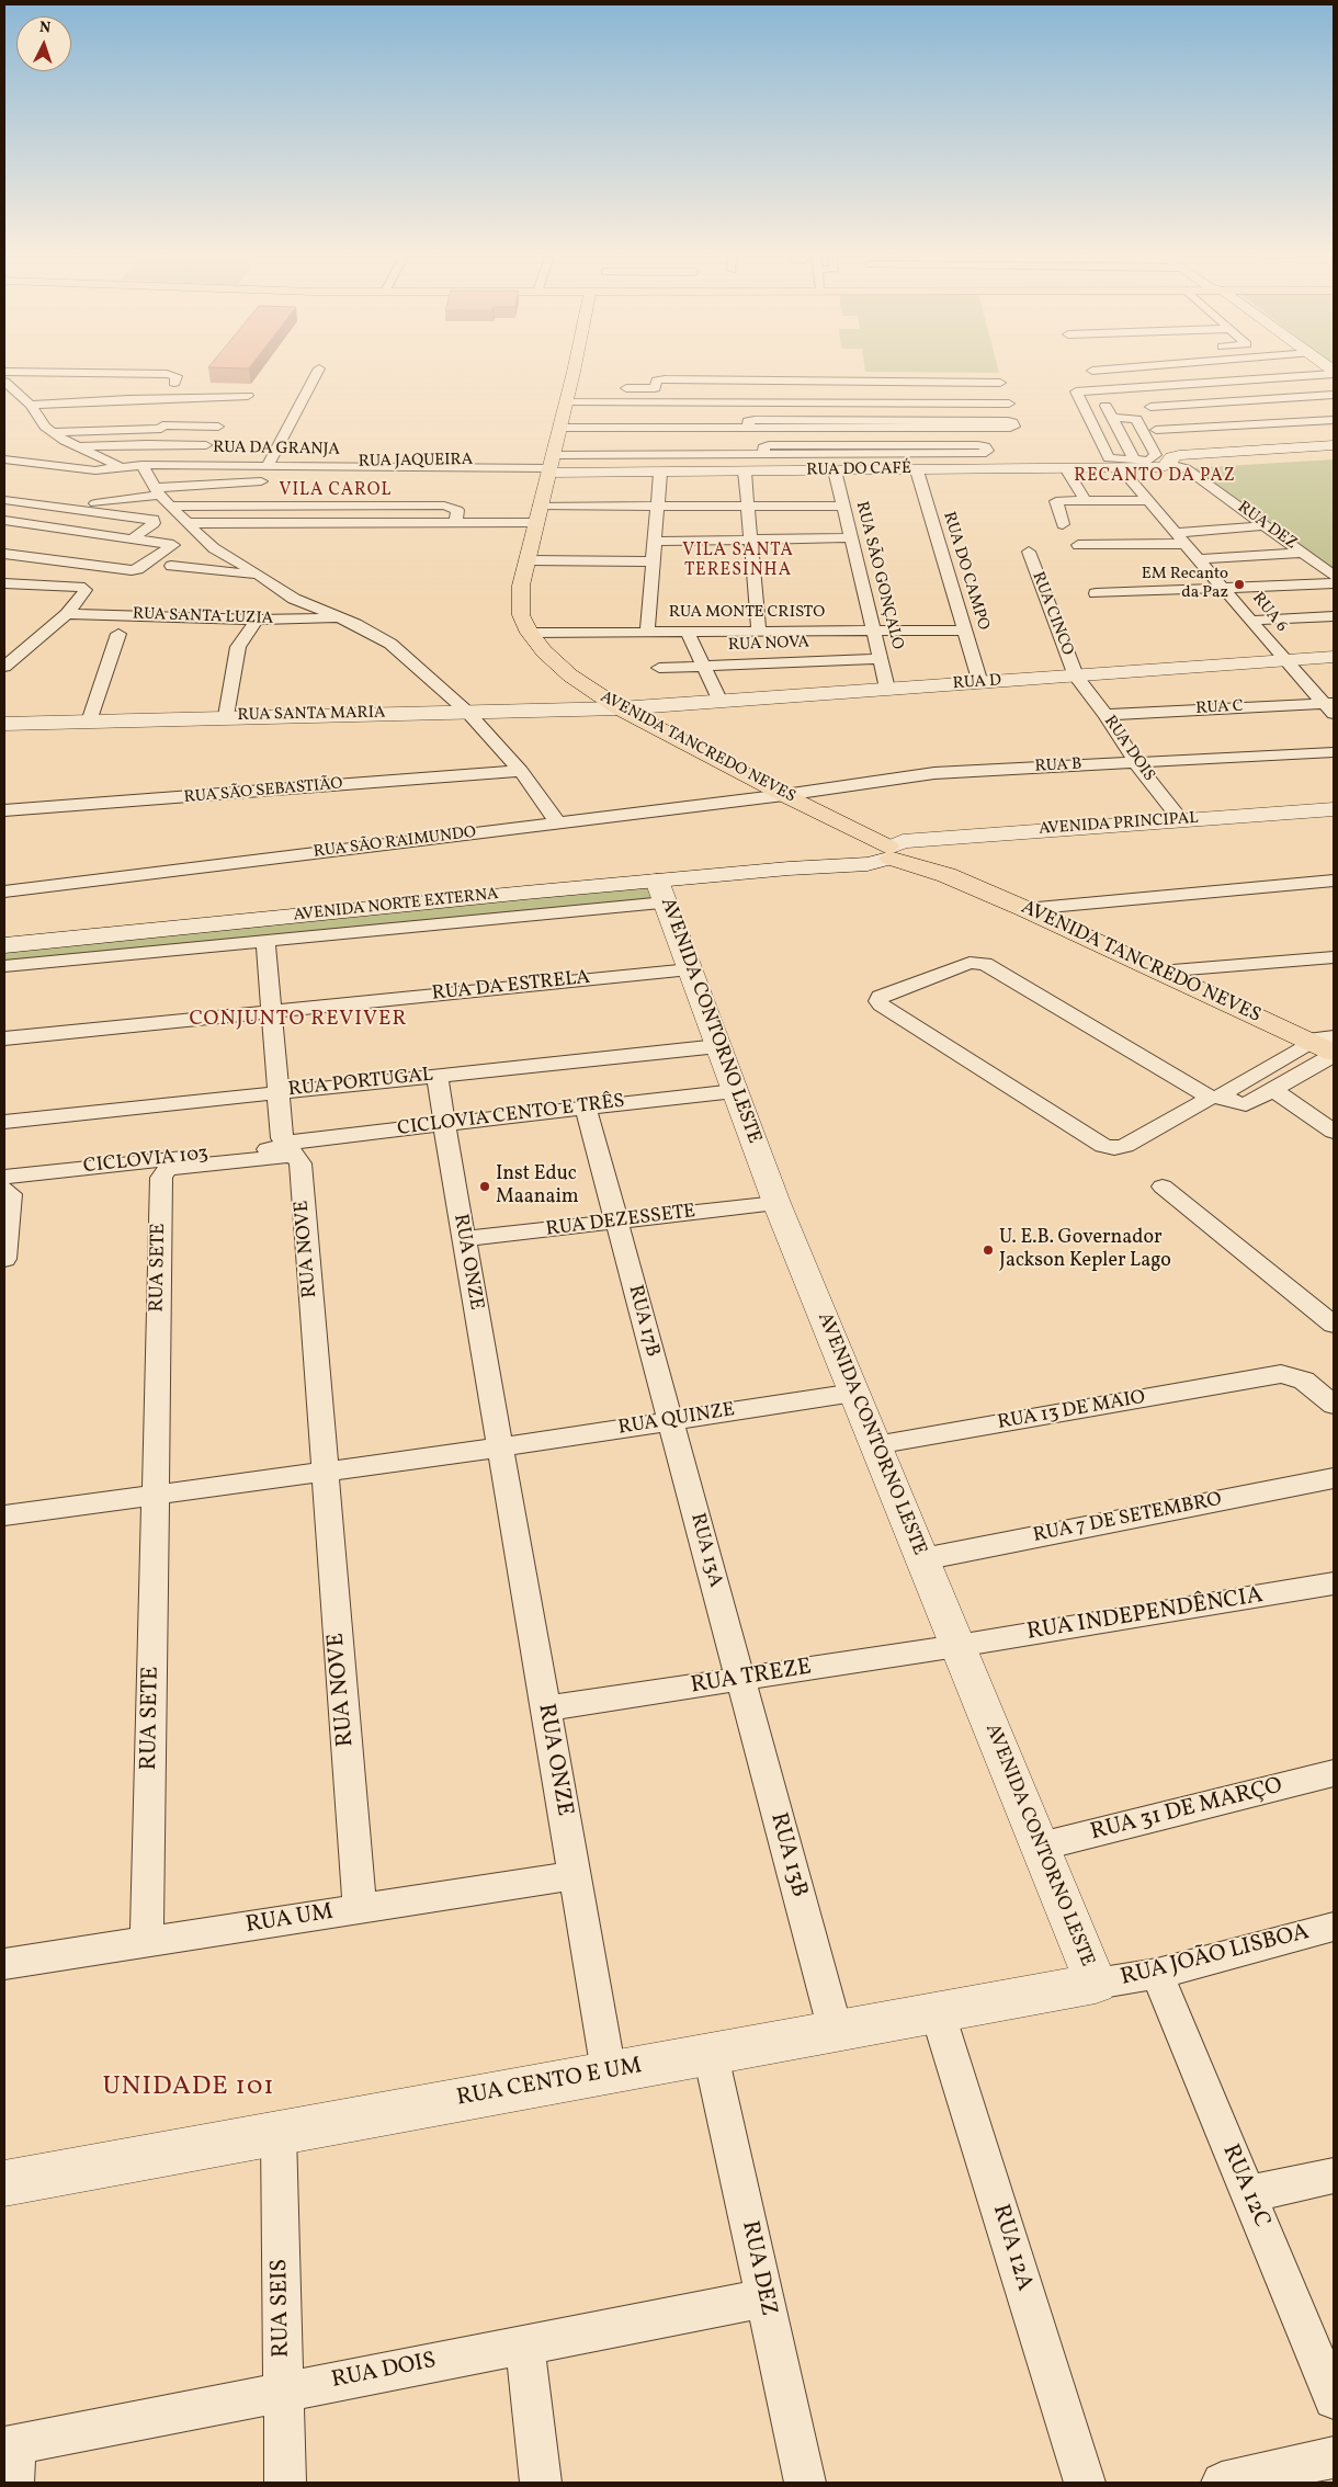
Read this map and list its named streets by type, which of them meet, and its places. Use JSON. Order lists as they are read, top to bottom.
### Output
{
  "streets": {
    "main road": ["AVENIDA TANCREDO NEVES"],
    "street": [
      "RUA DA GRANJA",
      "RUA JAQUEIRA",
      "RUA DO CAFÉ",
      "RUA DEZ",
      "RUA DO CAMPO",
      "RUA SÃO GONÇALO",
      "RUA MONTE CRISTO",
      "RUA 6",
      "RUA CINCO",
      "RUA SANTA LUZIA",
      "RUA NOVA",
      "RUA D",
      "RUA C",
      "RUA SANTA MARIA",
      "RUA DOIS",
      "RUA B",
      "RUA SÃO SEBASTIÃO",
      "AVENIDA PRINCIPAL",
      "RUA SÃO RAIMUNDO",
      "AVENIDA NORTE EXTERNA",
      "RUA DA ESTRELA",
      "AVENIDA CONTORNO LESTE",
      "RUA PORTUGAL",
      "CICLOVIA CENTO E TRÊS",
      "CICLOVIA 103",
      "RUA DEZESSETE",
      "RUA NOVE",
      "RUA ONZE",
      "RUA SETE",
      "RUA 17B",
      "RUA 13 DE MAIO",
      "RUA QUINZE",
      "RUA 7 DE SETEMBRO",
      "RUA 13A",
      "RUA INDEPENDÊNCIA",
      "RUA TREZE",
      "RUA 31 DE MARÇO",
      "RUA 13B",
      "RUA UM",
      "RUA JOÃO LISBOA",
      "RUA CENTO E UM",
      "RUA 12C",
      "RUA 12A",
      "RUA SEIS"
    ]
  },
  "crossings": [
    ["RUA DA GRANJA", "RUA JAQUEIRA"],
    ["RUA DA GRANJA", "RUA DO CAFÉ"],
    ["RUA DA GRANJA", "RUA SANTA LUZIA"],
    ["RUA DA GRANJA", "AVENIDA TANCREDO NEVES"],
    ["RUA JAQUEIRA", "RUA DO CAFÉ"],
    ["RUA JAQUEIRA", "AVENIDA TANCREDO NEVES"],
    ["RUA DO CAFÉ", "RUA DEZ"],
    ["RUA DO CAFÉ", "RUA DO CAMPO"],
    ["RUA DO CAFÉ", "RUA SÃO GONÇALO"],
    ["RUA DO CAFÉ", "AVENIDA TANCREDO NEVES"],
    ["RUA DEZ", "RUA DOIS"],
    ["RUA DEZ", "RUA CENTO E UM"],
    ["RUA DO CAMPO", "RUA MONTE CRISTO"],
    ["RUA DO CAMPO", "RUA D"],
    ["RUA SÃO GONÇALO", "RUA MONTE CRISTO"],
    ["RUA SÃO GONÇALO", "RUA NOVA"],
    ["RUA SÃO GONÇALO", "RUA D"],
    ["RUA MONTE CRISTO", "AVENIDA TANCREDO NEVES"],
    ["RUA 6", "RUA D"],
    ["RUA 6", "RUA C"],
    ["RUA CINCO", "RUA D"],
    ["RUA CINCO", "RUA DOIS"],
    ["RUA SANTA LUZIA", "RUA SANTA MARIA"],
    ["RUA SANTA LUZIA", "RUA SÃO SEBASTIÃO"],
    ["RUA SANTA LUZIA", "RUA SÃO RAIMUNDO"],
    ["RUA D", "RUA SANTA MARIA"],
    ["RUA D", "AVENIDA TANCREDO NEVES"],
    ["RUA D", "RUA DOIS"],
    ["RUA C", "RUA DOIS"],
    ["RUA SANTA MARIA", "AVENIDA TANCREDO NEVES"],
    ["AVENIDA TANCREDO NEVES", "RUA B"],
    ["AVENIDA TANCREDO NEVES", "AVENIDA PRINCIPAL"],
    ["AVENIDA TANCREDO NEVES", "RUA SÃO RAIMUNDO"],
    ["AVENIDA TANCREDO NEVES", "AVENIDA NORTE EXTERNA"],
    ["RUA DOIS", "RUA B"],
    ["RUA DOIS", "AVENIDA PRINCIPAL"],
    ["RUA DOIS", "RUA SEIS"],
    ["RUA B", "RUA SÃO RAIMUNDO"],
    ["AVENIDA PRINCIPAL", "AVENIDA NORTE EXTERNA"],
    ["AVENIDA NORTE EXTERNA", "AVENIDA CONTORNO LESTE"],
    ["AVENIDA NORTE EXTERNA", "RUA NOVE"],
    ["RUA DA ESTRELA", "AVENIDA CONTORNO LESTE"],
    ["RUA DA ESTRELA", "RUA NOVE"],
    ["AVENIDA CONTORNO LESTE", "RUA PORTUGAL"],
    ["AVENIDA CONTORNO LESTE", "CICLOVIA CENTO E TRÊS"],
    ["AVENIDA CONTORNO LESTE", "RUA DEZESSETE"],
    ["AVENIDA CONTORNO LESTE", "RUA 13 DE MAIO"],
    ["AVENIDA CONTORNO LESTE", "RUA QUINZE"],
    ["AVENIDA CONTORNO LESTE", "RUA 7 DE SETEMBRO"],
    ["AVENIDA CONTORNO LESTE", "RUA INDEPENDÊNCIA"],
    ["AVENIDA CONTORNO LESTE", "RUA TREZE"],
    ["AVENIDA CONTORNO LESTE", "RUA 31 DE MARÇO"],
    ["AVENIDA CONTORNO LESTE", "RUA JOÃO LISBOA"],
    ["AVENIDA CONTORNO LESTE", "RUA CENTO E UM"],
    ["RUA PORTUGAL", "RUA NOVE"],
    ["RUA PORTUGAL", "RUA ONZE"],
    ["CICLOVIA CENTO E TRÊS", "CICLOVIA 103"],
    ["CICLOVIA CENTO E TRÊS", "RUA NOVE"],
    ["CICLOVIA CENTO E TRÊS", "RUA ONZE"],
    ["CICLOVIA CENTO E TRÊS", "RUA SETE"],
    ["CICLOVIA CENTO E TRÊS", "RUA 17B"],
    ["CICLOVIA 103", "RUA NOVE"],
    ["CICLOVIA 103", "RUA SETE"],
    ["RUA DEZESSETE", "RUA ONZE"],
    ["RUA DEZESSETE", "RUA 17B"],
    ["RUA NOVE", "RUA SETE"],
    ["RUA NOVE", "RUA UM"],
    ["RUA ONZE", "RUA QUINZE"],
    ["RUA ONZE", "RUA TREZE"],
    ["RUA ONZE", "RUA UM"],
    ["RUA ONZE", "RUA CENTO E UM"],
    ["RUA SETE", "RUA UM"],
    ["RUA 17B", "RUA QUINZE"],
    ["RUA 17B", "RUA 13A"],
    ["RUA QUINZE", "RUA 13A"],
    ["RUA 13A", "RUA TREZE"],
    ["RUA 13A", "RUA 13B"],
    ["RUA INDEPENDÊNCIA", "RUA TREZE"],
    ["RUA TREZE", "RUA 13B"],
    ["RUA 13B", "RUA CENTO E UM"],
    ["RUA JOÃO LISBOA", "RUA CENTO E UM"],
    ["RUA JOÃO LISBOA", "RUA 12C"],
    ["RUA CENTO E UM", "RUA 12A"],
    ["RUA CENTO E UM", "RUA SEIS"]
  ],
  "districts": [
    "RECANTO DA PAZ",
    "VILA CAROL",
    "VILA SANTA TERESINHA",
    "CONJUNTO REVIVER",
    "UNIDADE 101"
  ],
  "places": ["EM Recanto da Paz", "Inst Educ Maanaim", "U. E.B. Governador Jackson Kepler Lago"],
  "north": "top"
}
